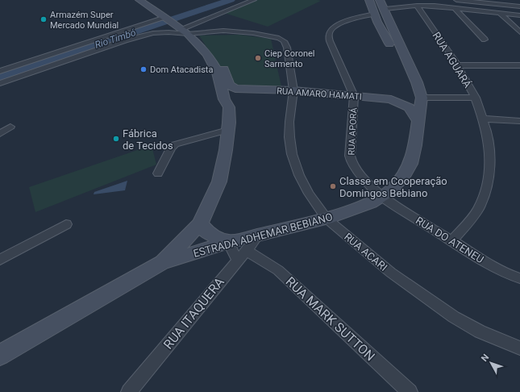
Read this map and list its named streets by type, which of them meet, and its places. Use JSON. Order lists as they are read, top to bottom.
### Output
{
  "streets": {
    "main road": ["RUA AMARO HAMATI", "ESTRADA ADHEMAR BEBIANO"],
    "street": [
      "RUA AGUARÁ",
      "RUA APORÁ",
      "RUA DO ATENEU",
      "RUA ACARI",
      "RUA ITAQUERA",
      "RUA MARK SUTTON"
    ]
  },
  "crossings": [
    ["RUA AGUARÁ", "RUA DO ATENEU"],
    ["RUA AMARO HAMATI", "RUA APORÁ"],
    ["RUA AMARO HAMATI", "RUA ACARI"],
    ["RUA APORÁ", "ESTRADA ADHEMAR BEBIANO"],
    ["RUA APORÁ", "RUA DO ATENEU"],
    ["ESTRADA ADHEMAR BEBIANO", "RUA DO ATENEU"],
    ["ESTRADA ADHEMAR BEBIANO", "RUA ACARI"],
    ["ESTRADA ADHEMAR BEBIANO", "RUA ITAQUERA"],
    ["RUA ITAQUERA", "RUA MARK SUTTON"]
  ],
  "water": ["Rio Timbó"],
  "places": [
    "Armazém Super Mercado Mundial",
    "Ciep Coronel Sarmento",
    "Dom Atacadista",
    "Fábrica de Tecidos",
    "Classe em Cooperação Domingos Bebiano"
  ],
  "north": "top left"
}
